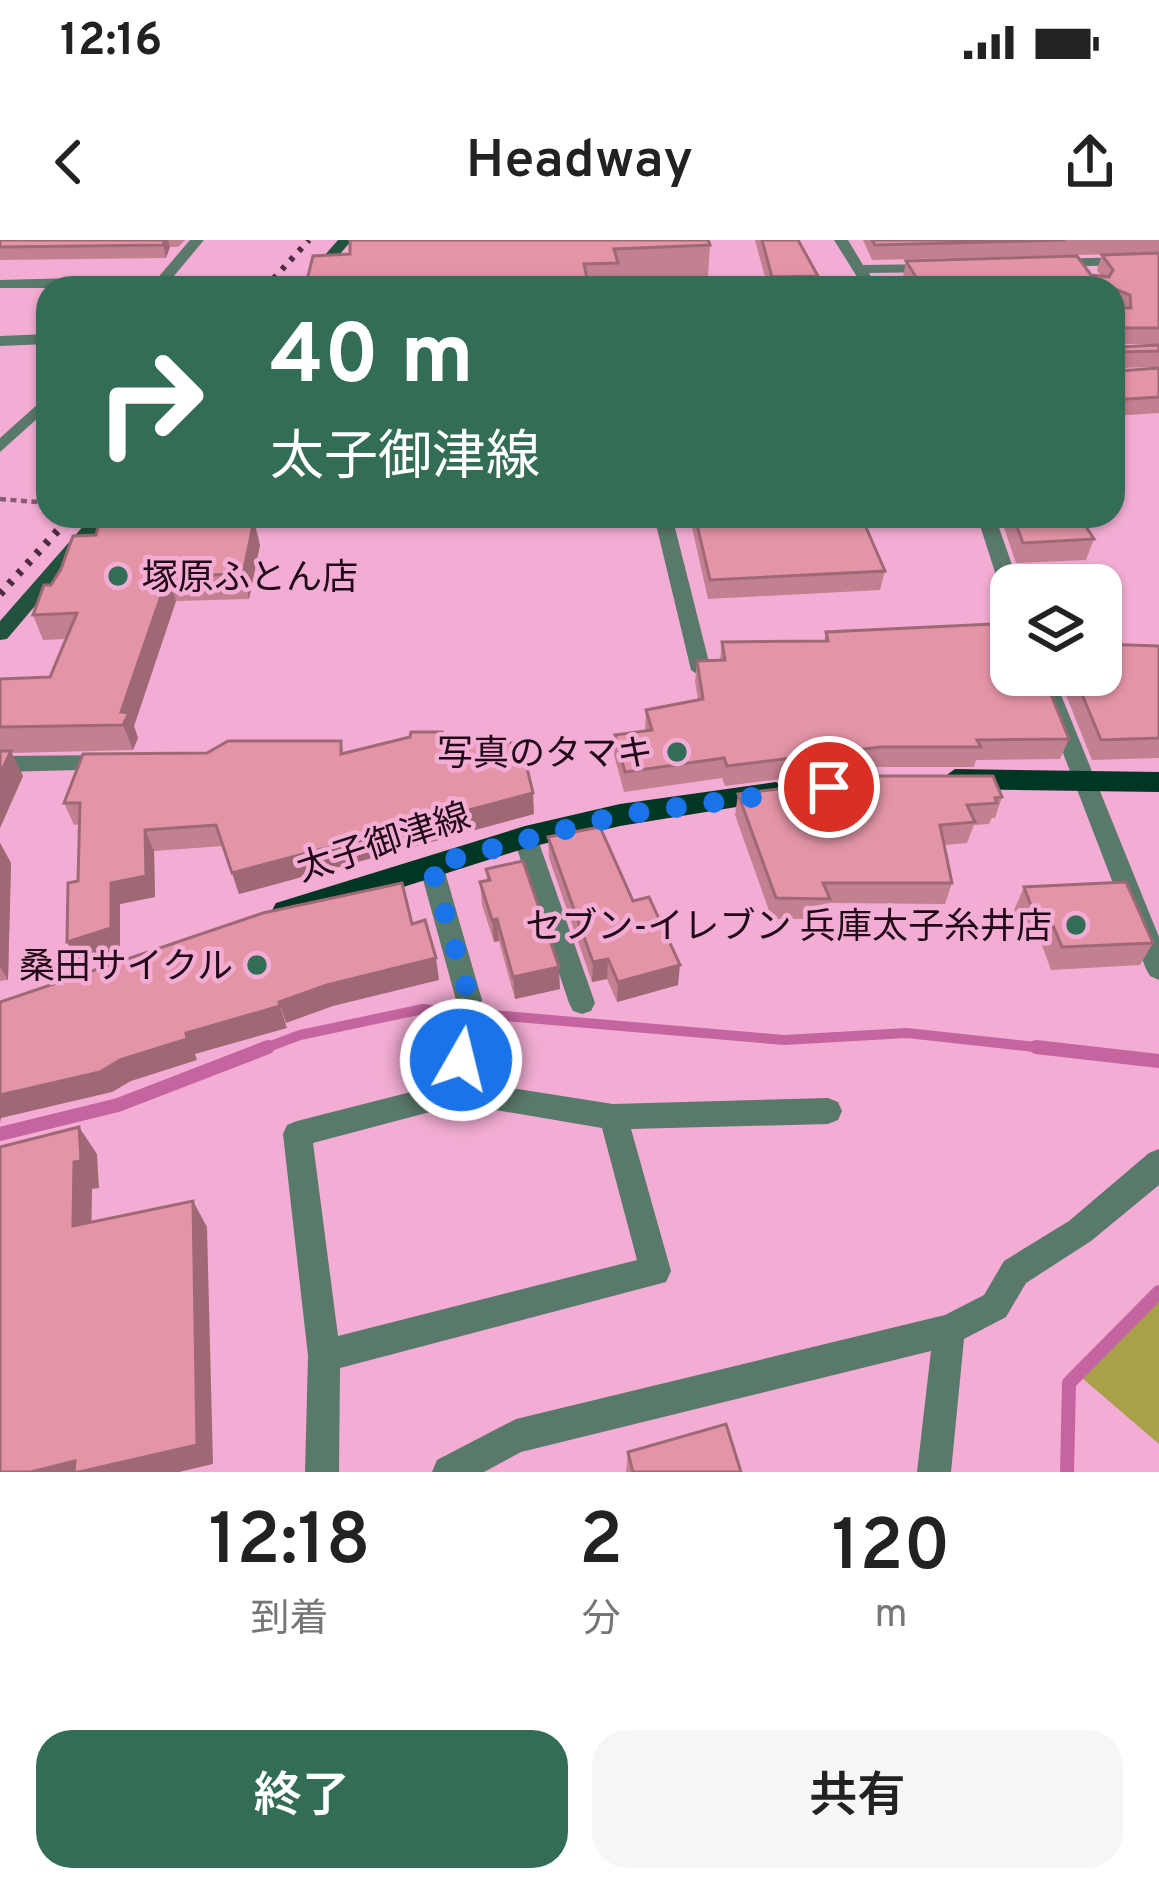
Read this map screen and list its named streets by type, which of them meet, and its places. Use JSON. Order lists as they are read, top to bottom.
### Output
{
  "streets": {
    "main road": ["太子御津線"]
  },
  "places": [
    "塚原ふとん店",
    "写真のタマキ",
    "セブン-イレブン 兵庫太子糸井店",
    "桑田サイクル"
  ],
  "page": {
    "status": "12:16",
    "header": "Headway",
    "turn": ["40 m", "太子御津線"],
    "eta": [
      "12:18",
      "到着",
      "2",
      "分",
      "120",
      "m"
    ],
    "buttons": ["終了", "共有"]
  }
}
